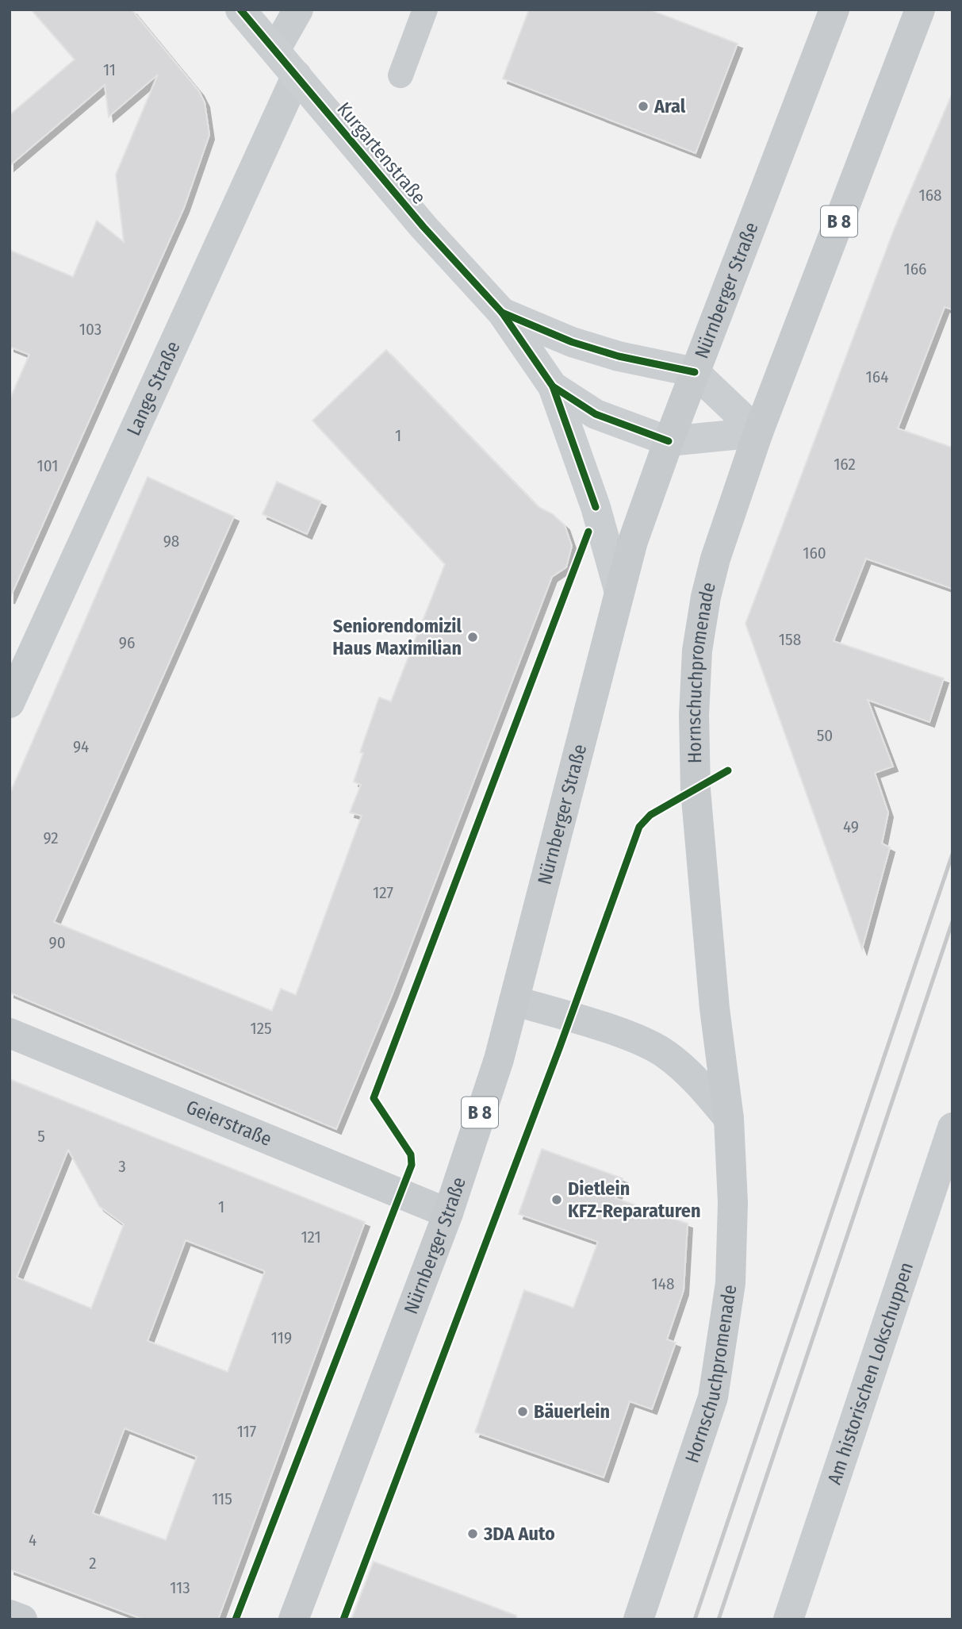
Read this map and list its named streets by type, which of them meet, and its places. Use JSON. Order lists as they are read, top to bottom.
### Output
{
  "streets": {
    "main road": ["B 8", "Nürnberger Straße", "Hornschuchpromenade"],
    "street": [
      "Kurgartenstraße",
      "Lange Straße",
      "Geierstraße",
      "Am historischen Lokschuppen"
    ]
  },
  "crossings": [
    ["Kurgartenstraße", "B 8"],
    ["Kurgartenstraße", "Nürnberger Straße"],
    ["Kurgartenstraße", "Lange Straße"],
    ["Kurgartenstraße", "Hornschuchpromenade"],
    ["B 8", "Hornschuchpromenade"],
    ["Nürnberger Straße", "Geierstraße"]
  ],
  "places": [
    "Aral",
    "Seniorendomizil Haus Maximilian",
    "Dietlein KFZ-Reparaturen",
    "Bäuerlein",
    "3DA Auto"
  ],
  "house_numbers": [
    "11",
    "168",
    "166",
    "103",
    "164",
    "1",
    "162",
    "101",
    "98",
    "160",
    "158",
    "96",
    "50",
    "94",
    "49",
    "92",
    "127",
    "90",
    "125",
    "5",
    "3",
    "1",
    "121",
    "148",
    "119",
    "117",
    "115",
    "4",
    "2",
    "113"
  ]
}
